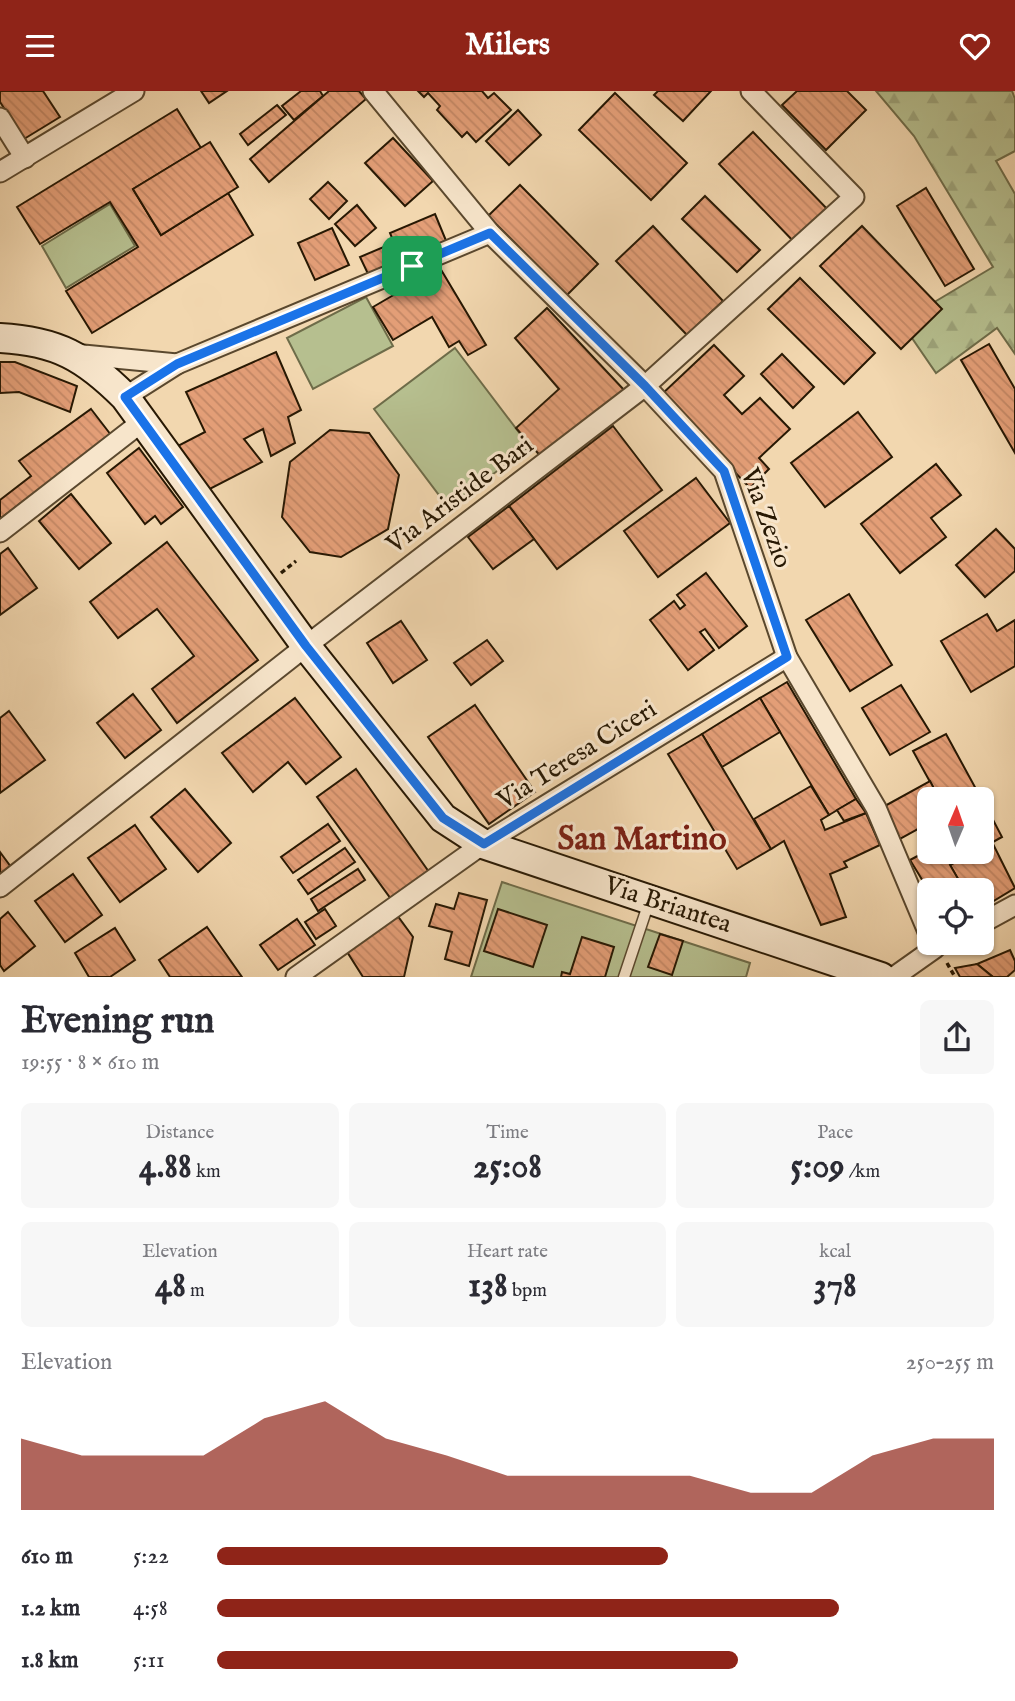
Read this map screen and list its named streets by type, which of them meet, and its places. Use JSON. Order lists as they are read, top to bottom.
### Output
{
  "streets": {
    "main road": ["Via Briantea"],
    "street": ["Via Aristide Bari", "Via Zezio", "Via Teresa Ciceri"]
  },
  "crossings": [
    ["Via Aristide Bari", "Via Zezio"],
    ["Via Aristide Bari", "Via Briantea"],
    ["Via Zezio", "Via Teresa Ciceri"],
    ["Via Teresa Ciceri", "Via Briantea"]
  ],
  "districts": ["San Martino"],
  "north": "top",
  "page": {
    "header": "Milers",
    "heading": ["Evening run", "19:55 · 8 × 610 m"],
    "stats": [
      ["Distance", "4.88 km"],
      ["Time", "25:08"],
      ["Pace", "5:09 /km"],
      ["Elevation", "48 m"],
      ["Heart rate", "138 bpm"],
      ["kcal", "378"]
    ],
    "chart": ["Elevation", "250–255 m"],
    "list": [
      {
        "name": "610 m",
        "note": "5:22"
      },
      {
        "name": "1.2 km",
        "note": "4:58"
      },
      {
        "name": "1.8 km",
        "note": "5:11"
      }
    ]
  }
}
